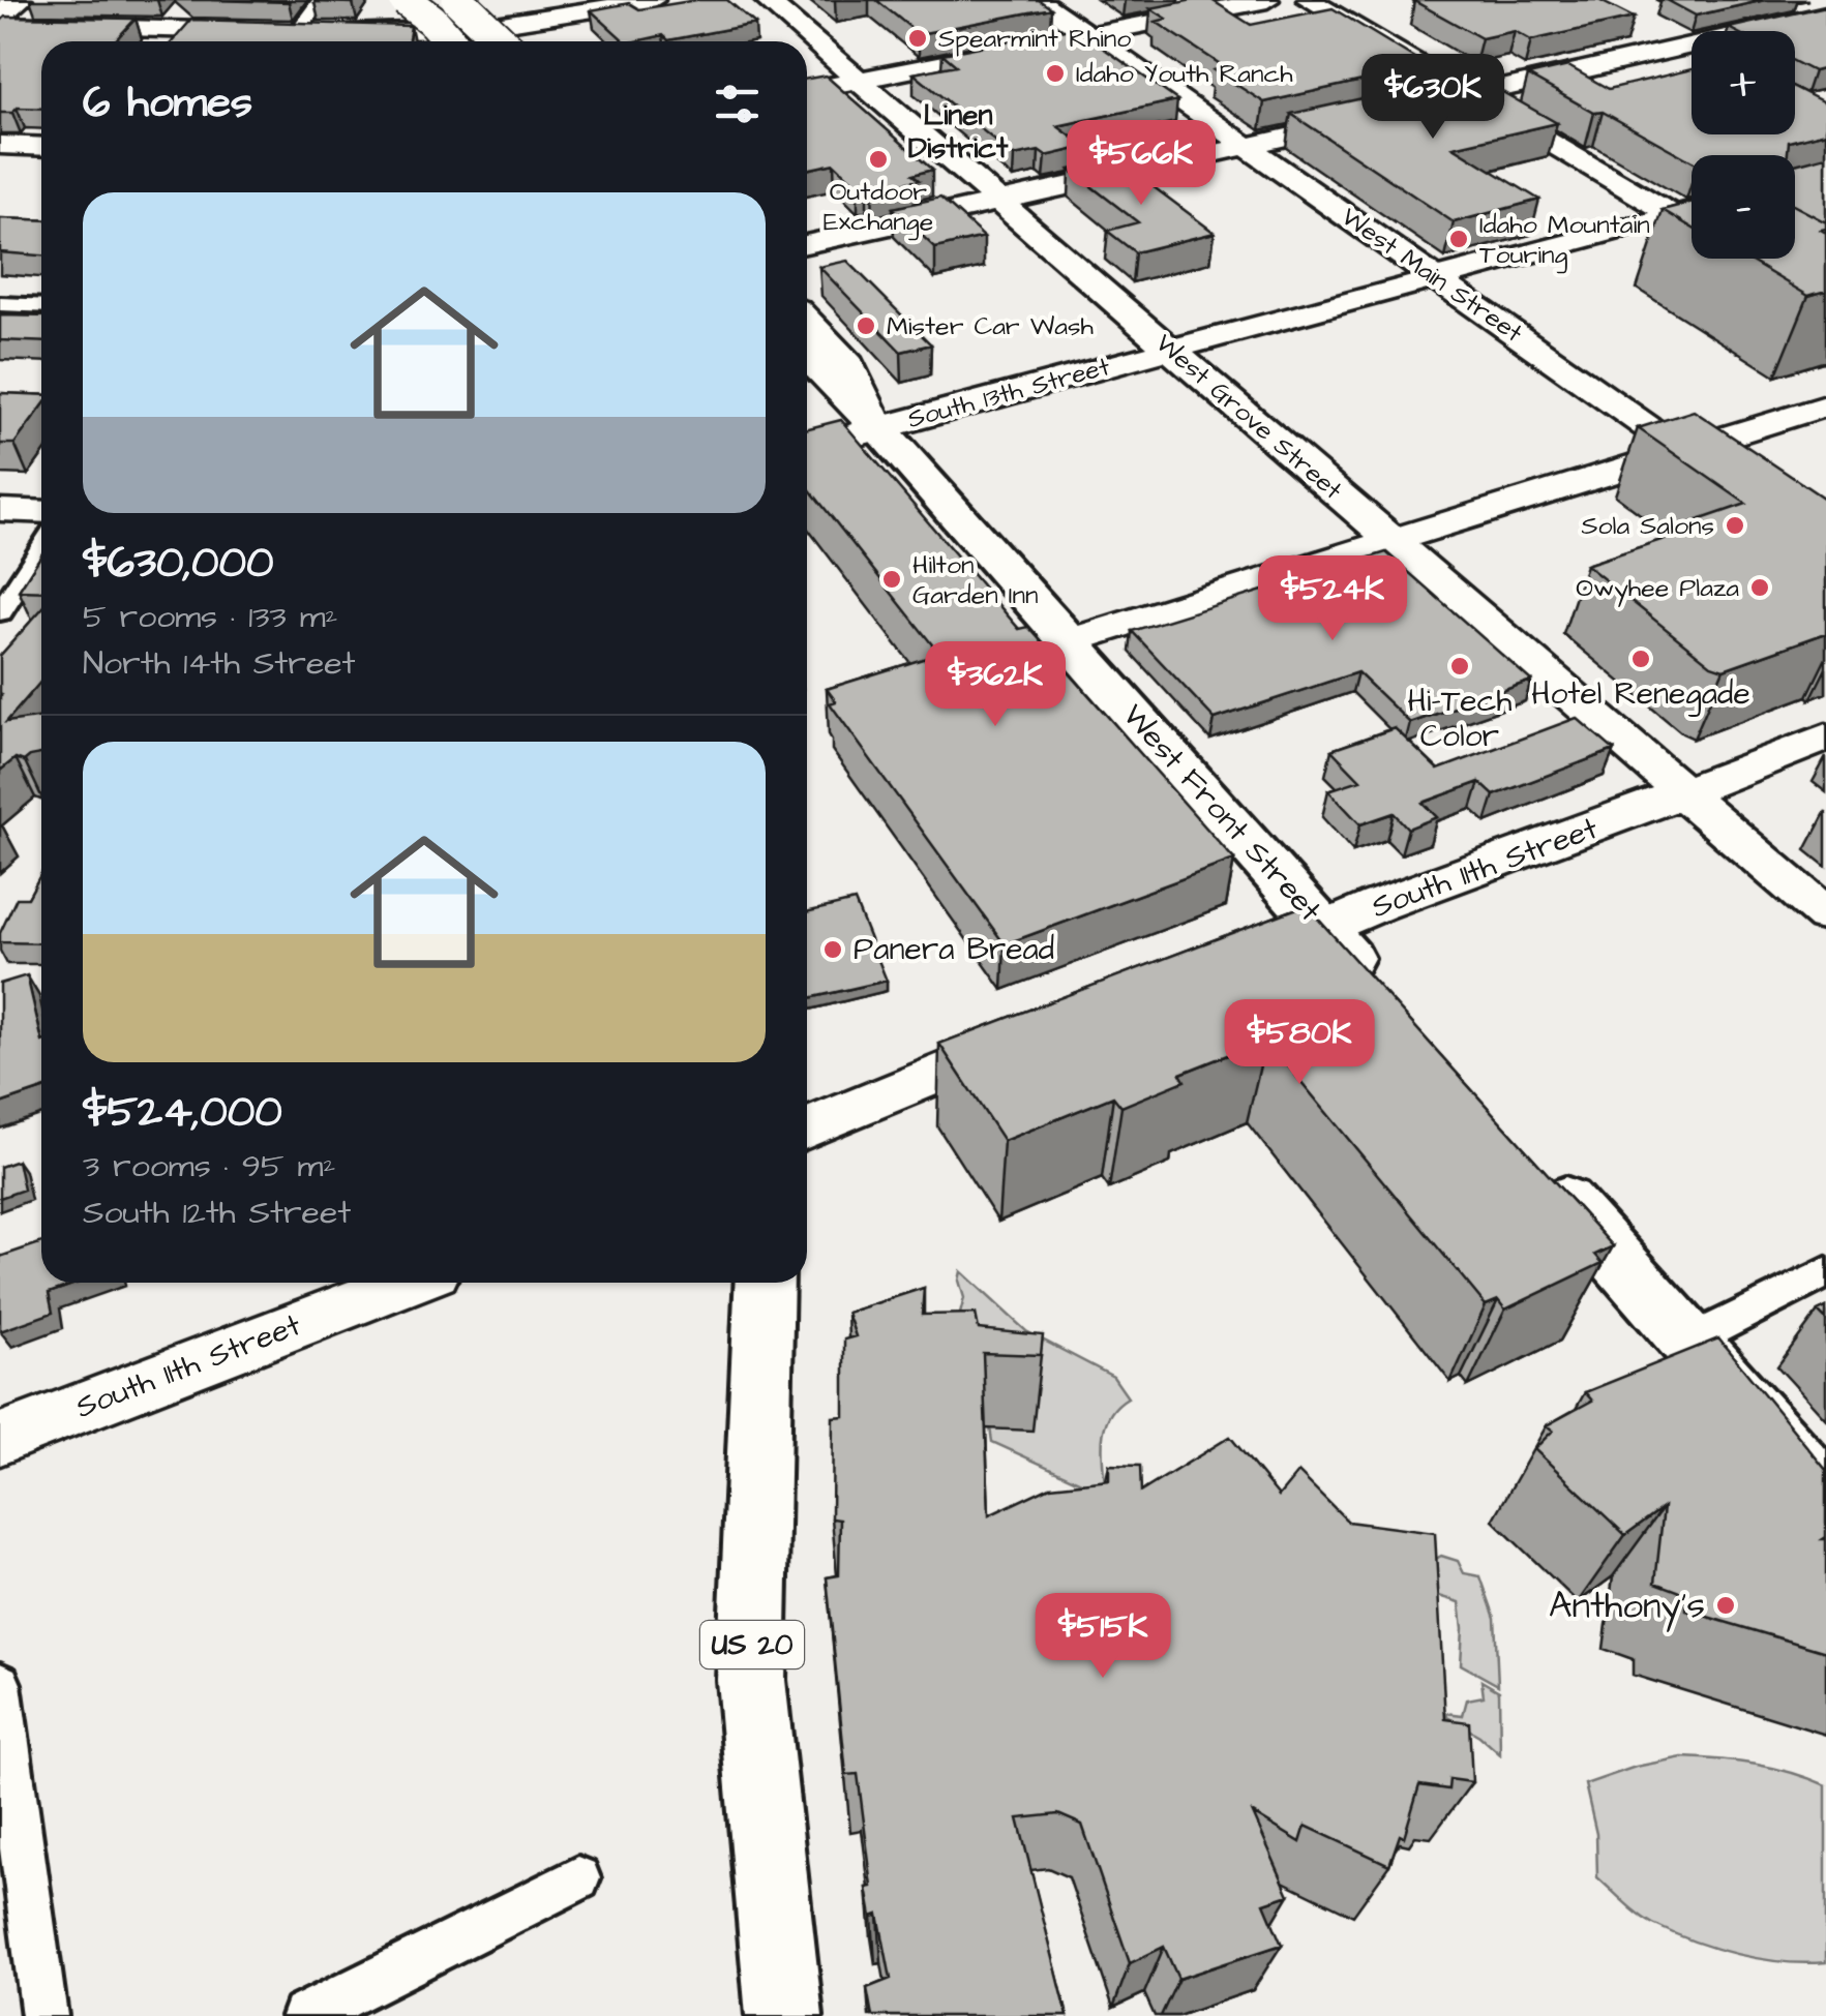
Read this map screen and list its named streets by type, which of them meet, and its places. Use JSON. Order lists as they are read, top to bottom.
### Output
{
  "streets": {
    "main road": ["West Front Street", "US 20"],
    "street": [
      "West Main Street",
      "South 13th Street",
      "West Grove Street",
      "South 11th Street"
    ]
  },
  "crossings": [
    ["West Main Street", "South 13th Street"],
    ["South 13th Street", "West Grove Street"],
    ["South 13th Street", "West Front Street"],
    ["West Grove Street", "South 11th Street"],
    ["West Front Street", "South 11th Street"]
  ],
  "districts": ["Linen District"],
  "places": [
    "Spearmint Rhino",
    "Idaho Youth Ranch",
    "Outdoor Exchange",
    "Idaho Mountain Touring",
    "Mister Car Wash",
    "Sola Salons",
    "Hilton Garden Inn",
    "Owyhee Plaza",
    "Hotel Renegade",
    "Hi-Tech Color",
    "Panera Bread",
    "Anthony's"
  ],
  "page": {
    "map_buttons": ["+", "−"],
    "heading": "6 homes",
    "price": [
      "$630K",
      "$566K",
      "$524K",
      "$362K",
      "$580K",
      "$515K"
    ],
    "list": [
      {
        "name": "$630,000",
        "note": "5 rooms · 133 m² · North 14th Street"
      },
      {
        "name": "$524,000",
        "note": "3 rooms · 95 m² · South 12th Street"
      }
    ]
  }
}
